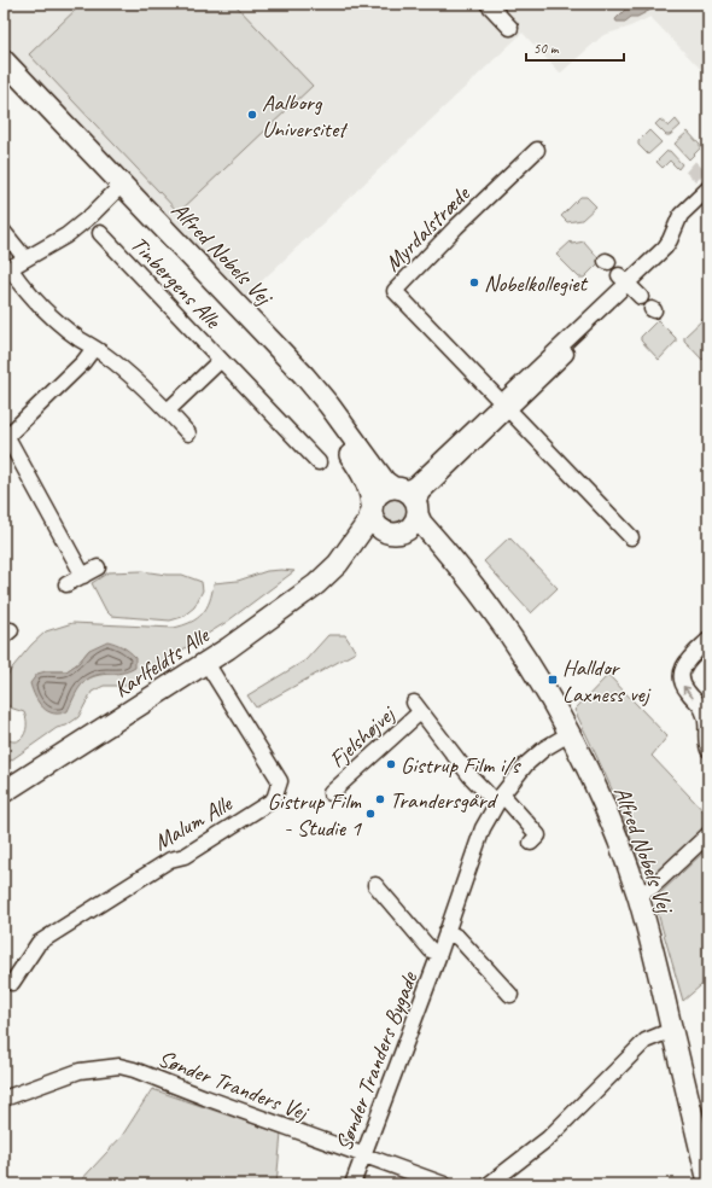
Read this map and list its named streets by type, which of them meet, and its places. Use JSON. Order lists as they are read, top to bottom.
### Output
{
  "streets": {
    "street": [
      "Myrdalstræde",
      "Alfred Nobels Vej",
      "Tinbergens Alle",
      "Karlfeldts Alle",
      "Fjelshøjvej",
      "Malum Alle",
      "Sønder Tranders Bygade",
      "Sønder Tranders Vej"
    ]
  },
  "crossings": [
    ["Alfred Nobels Vej", "Karlfeldts Alle"],
    ["Alfred Nobels Vej", "Sønder Tranders Bygade"],
    ["Karlfeldts Alle", "Malum Alle"],
    ["Fjelshøjvej", "Sønder Tranders Bygade"],
    ["Sønder Tranders Bygade", "Sønder Tranders Vej"]
  ],
  "places": {
    "other": [
      "Aalborg Universitet",
      "Nobelkollegiet",
      "Gistrup Film i/s",
      "Trandersgård",
      "Gistrup Film - Studie 1"
    ],
    "transit": ["Halldor Laxness vej"]
  },
  "scale_bar": "50 m"
}
